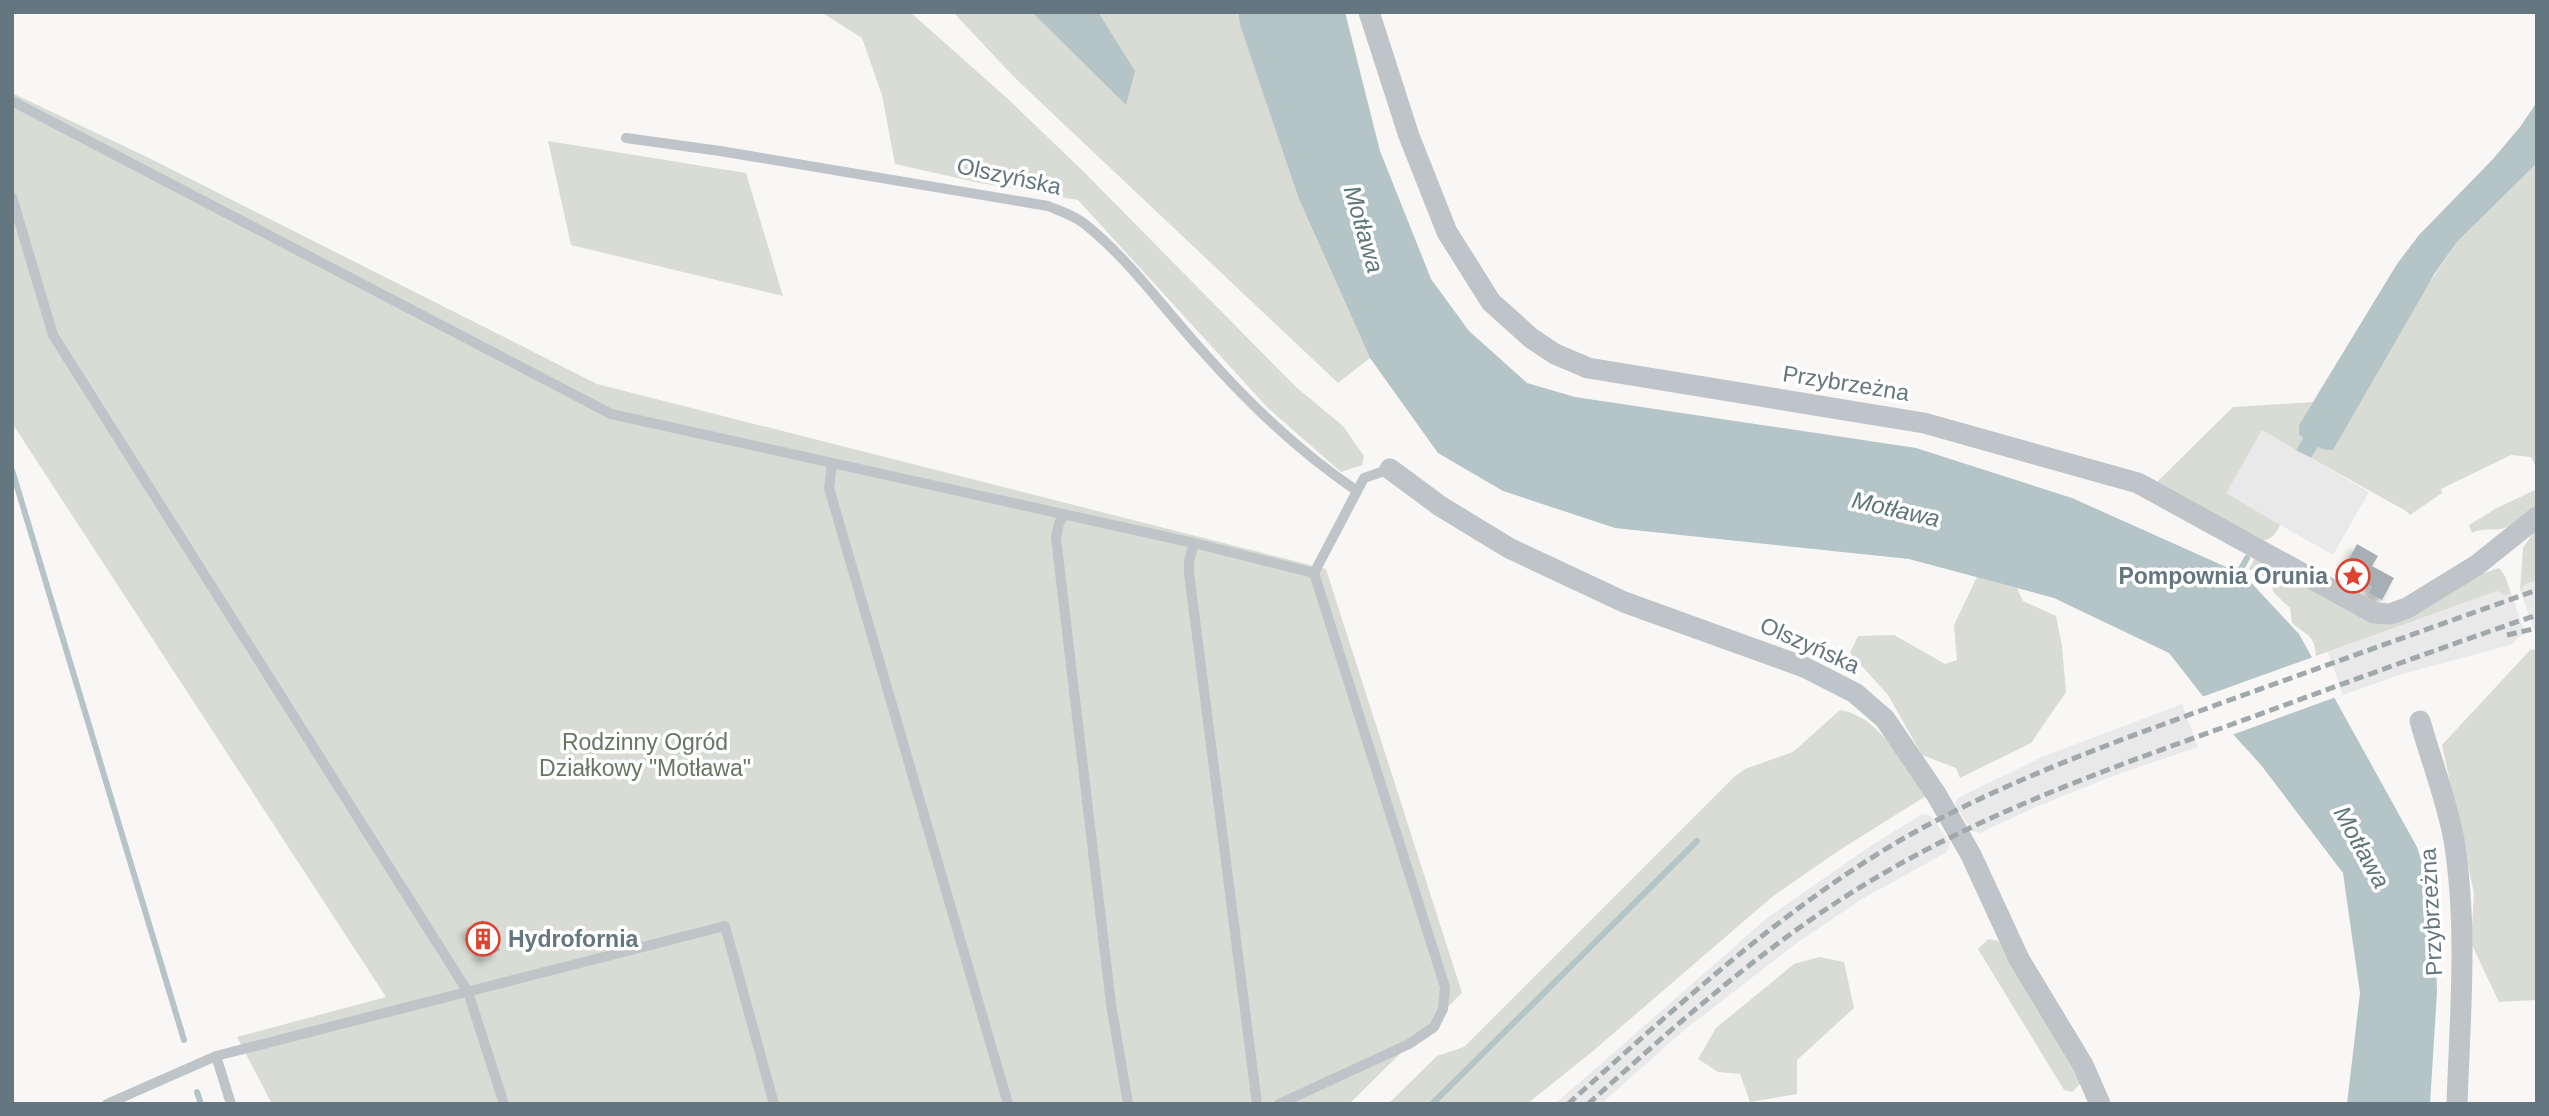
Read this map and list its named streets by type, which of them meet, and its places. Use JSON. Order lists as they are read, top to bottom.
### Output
{
  "streets": {
    "street": ["Olszyńska", "Przybrzeżna"]
  },
  "water": ["Motława"],
  "parks": ["Rodzinny Ogród Działkowy \"Motława\""],
  "places": {
    "place": ["Pompownia Orunia"],
    "building": ["Hydrofornia"]
  }
}
